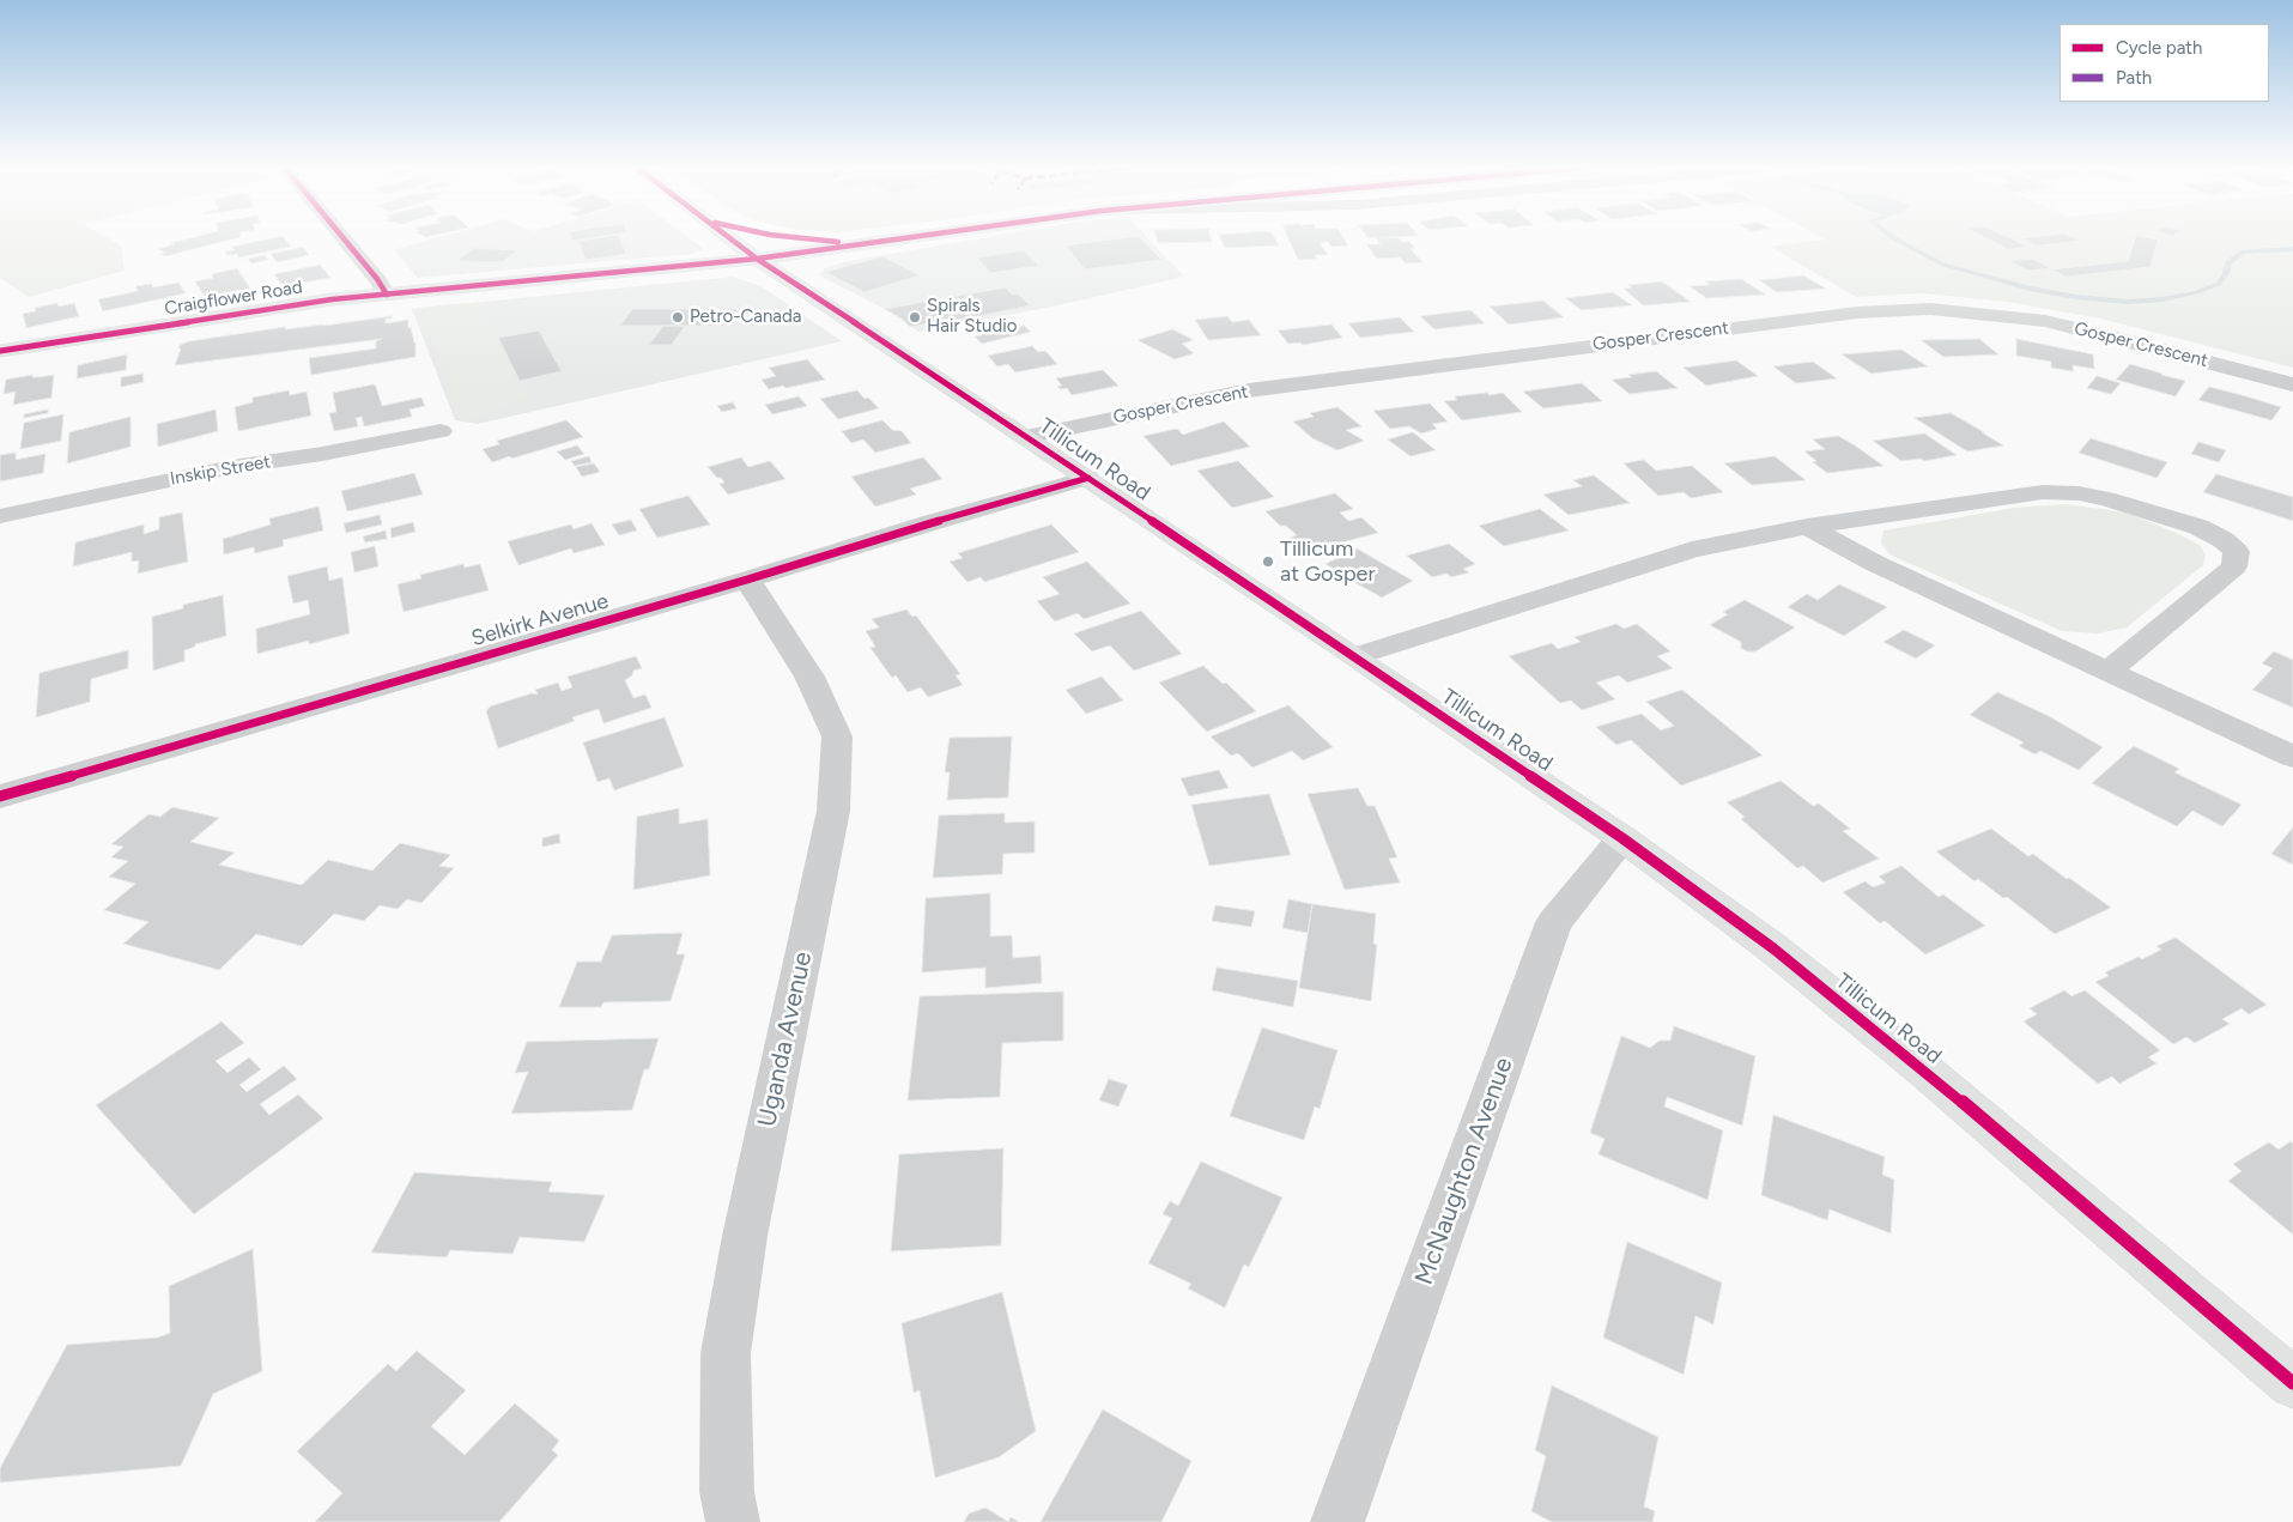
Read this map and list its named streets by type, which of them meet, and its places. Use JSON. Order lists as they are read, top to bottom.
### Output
{
  "streets": {
    "main road": ["Craigflower Road", "Tillicum Road"],
    "street": [
      "Gosper Crescent",
      "Inskip Street",
      "Selkirk Avenue",
      "Uganda Avenue",
      "McNaughton Avenue"
    ]
  },
  "crossings": [
    ["Craigflower Road", "Tillicum Road"],
    ["Gosper Crescent", "Tillicum Road"],
    ["Tillicum Road", "Selkirk Avenue"],
    ["Tillicum Road", "McNaughton Avenue"],
    ["Selkirk Avenue", "Uganda Avenue"]
  ],
  "places": ["Petro-Canada", "Spirals Hair Studio", "Tillicum at Gosper"],
  "legend": ["Cycle path", "Path"]
}
